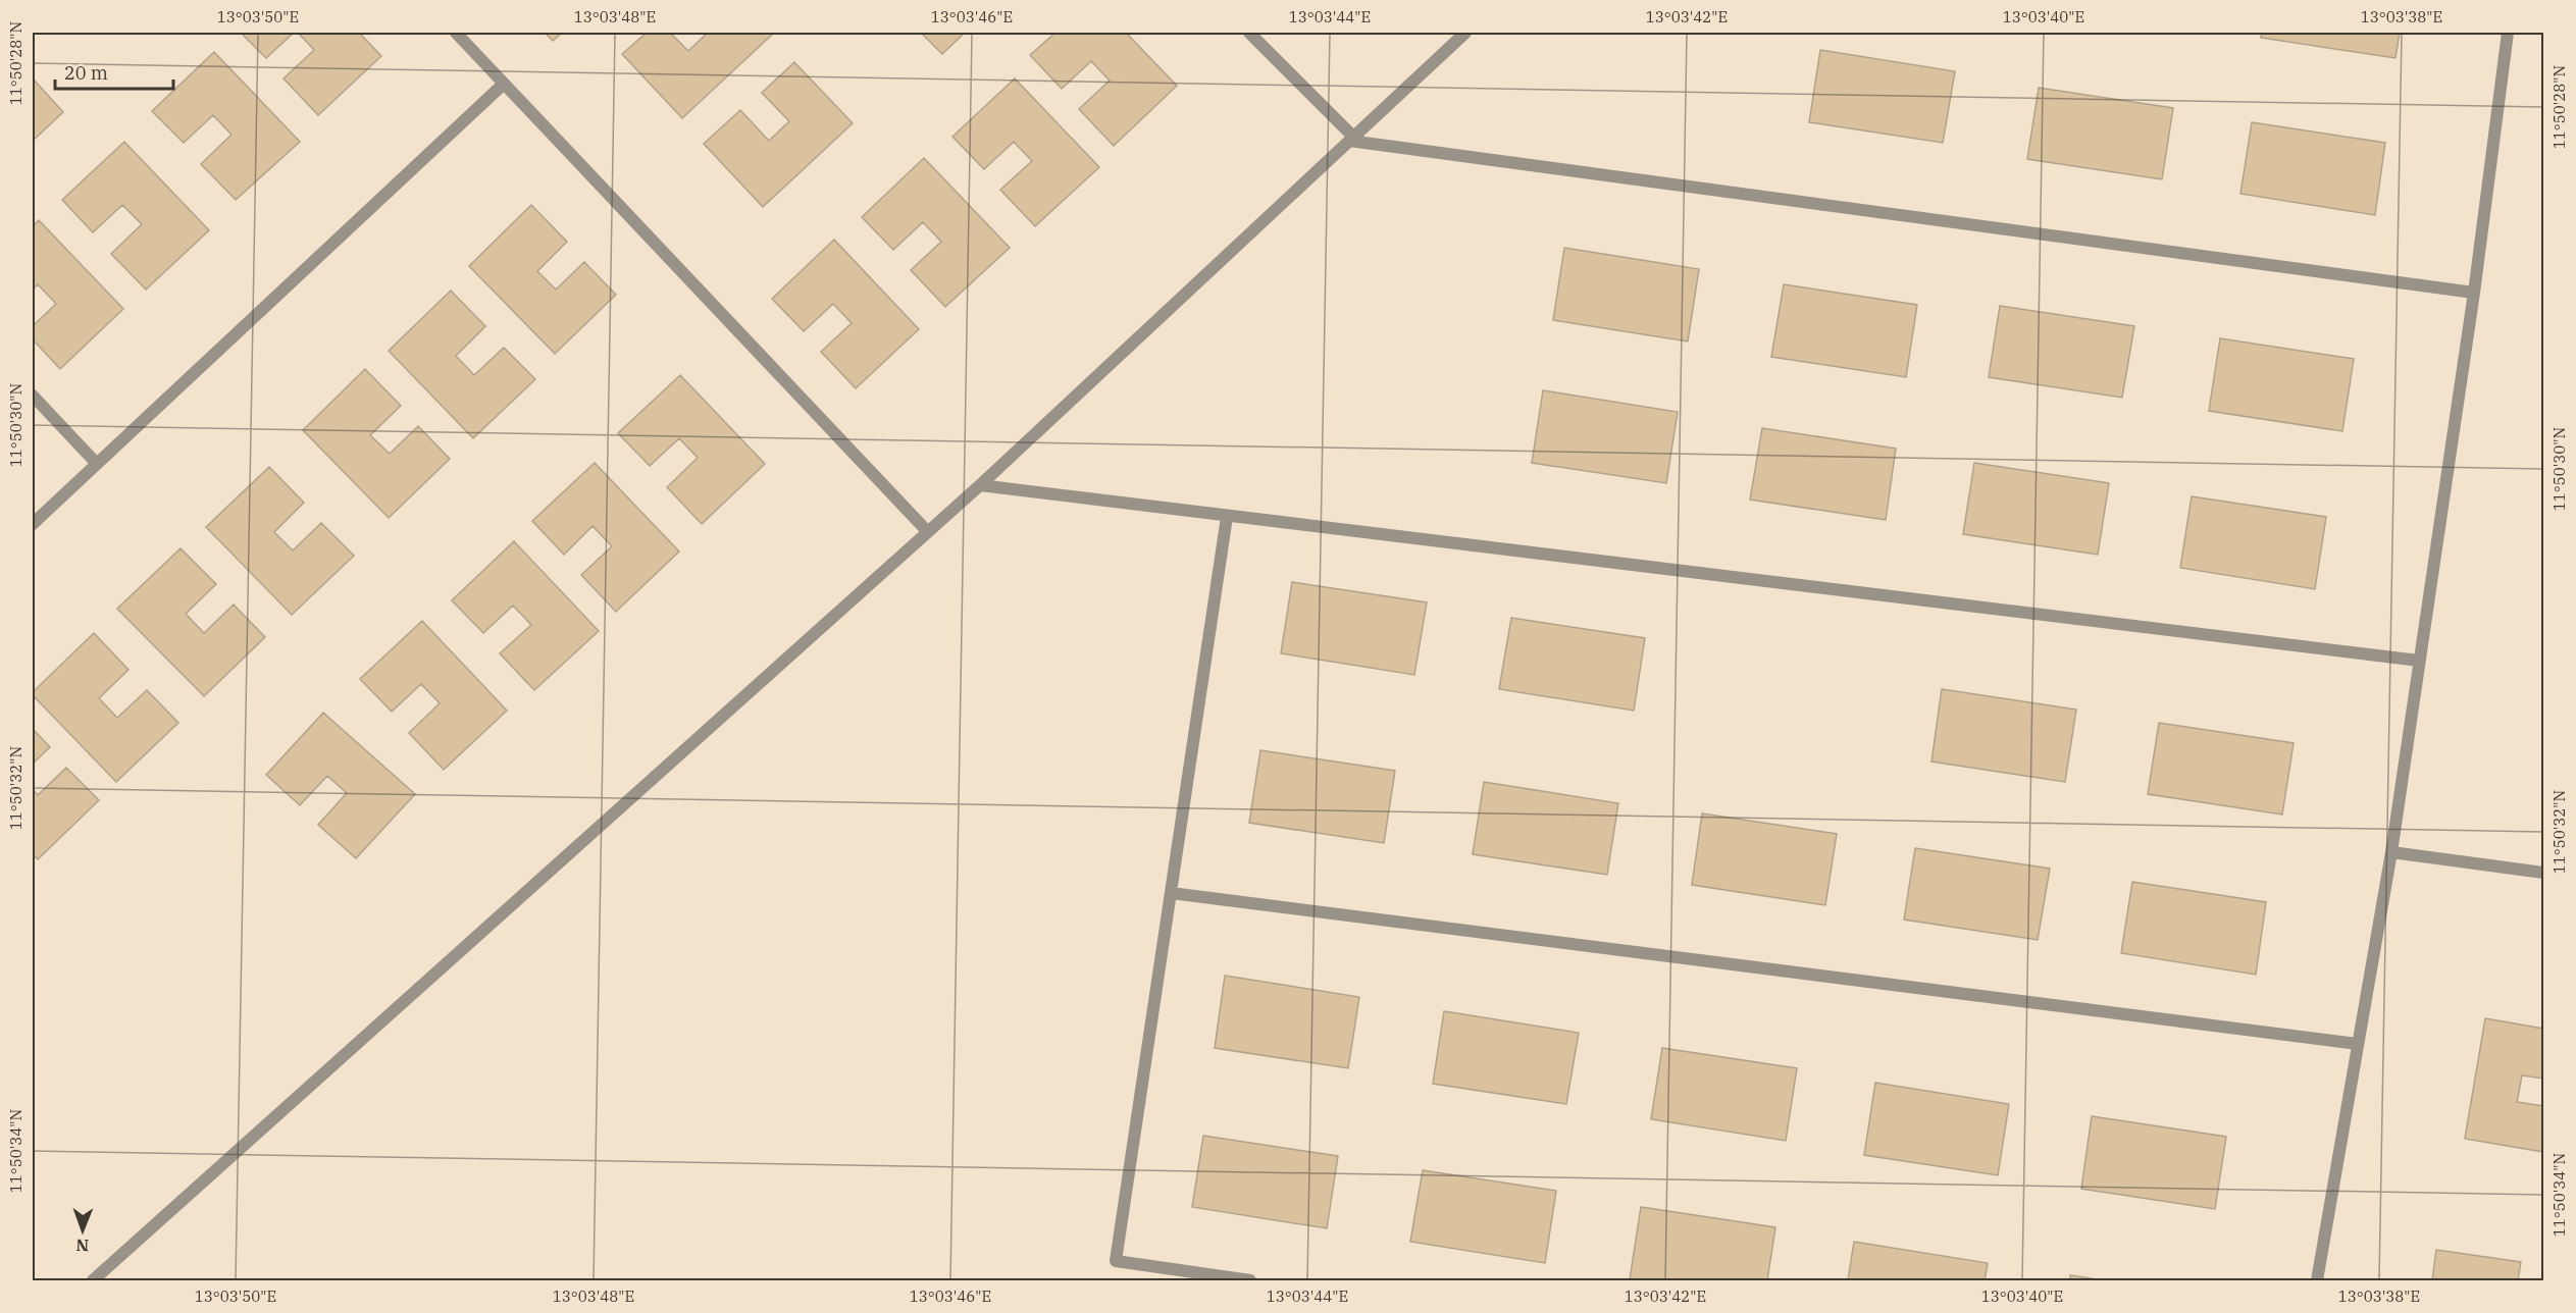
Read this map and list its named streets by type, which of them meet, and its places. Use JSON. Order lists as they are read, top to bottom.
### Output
{
  "scale_bar": "20 m",
  "north": "bottom",
  "coordinates": [
    "13°03'50\"E",
    "13°03'48\"E",
    "13°03'46\"E",
    "13°03'44\"E",
    "13°03'42\"E",
    "13°03'40\"E",
    "13°03'38\"E",
    "11°50'28\"N",
    "11°50'30\"N",
    "11°50'32\"N",
    "11°50'34\"N"
  ]
}
